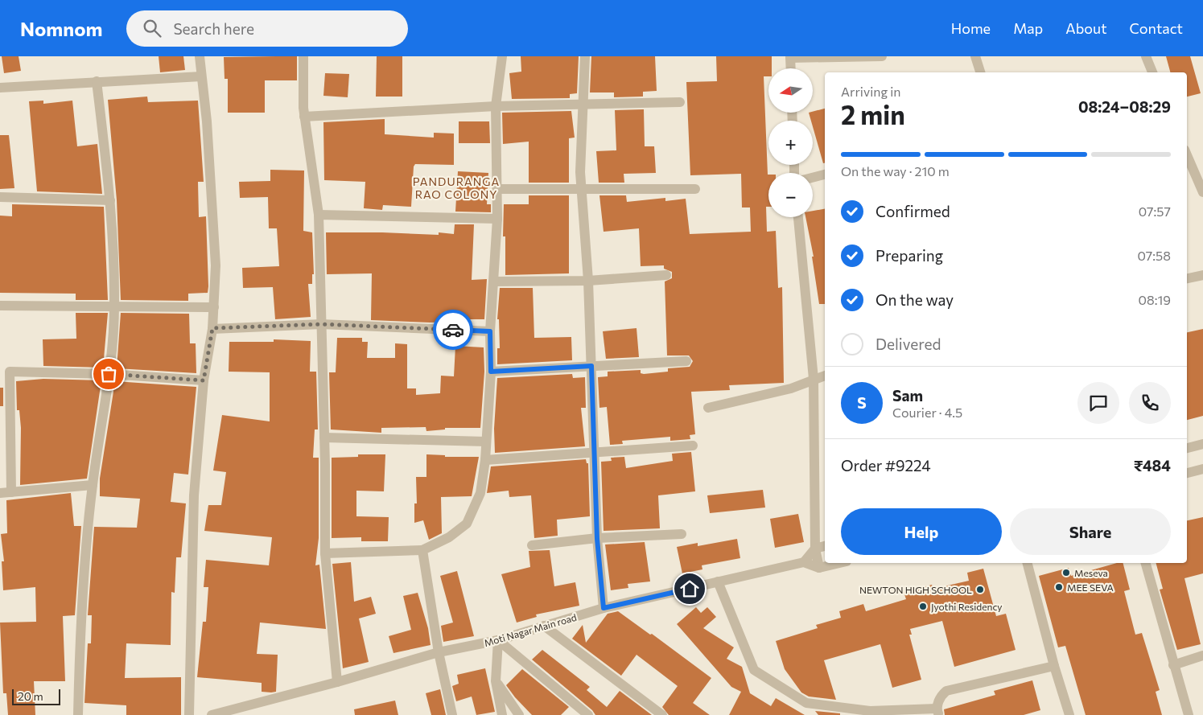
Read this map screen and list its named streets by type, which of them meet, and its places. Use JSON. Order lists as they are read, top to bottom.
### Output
{
  "streets": {
    "street": ["Moti Nagar Main road"]
  },
  "districts": ["PANDURANGA RAO COLONY"],
  "places": [
    "Meseva",
    "MEE SEVA",
    "NEWTON HIGH SCHOOL",
    "Jyothi Residency"
  ],
  "scale_bar": "20 m",
  "north": "left",
  "page": {
    "header": "Nomnom",
    "search": "Search here",
    "nav": [
      "Home",
      "Map",
      "About",
      "Contact"
    ],
    "map_buttons": ["+", "−"],
    "heading": ["2 min", "Arriving in", "08:24–08:29"],
    "panel": [
      "Sam",
      "Courier · 4.5",
      "Order #9224",
      "₹484"
    ],
    "bar": "On the way · 210 m",
    "list": [
      ["Confirmed", "07:57"],
      ["Preparing", "07:58"],
      ["On the way", "08:19"],
      "Delivered"
    ],
    "round": "S",
    "buttons": ["Help", "Share"],
    "scale": "20 m"
  }
}
